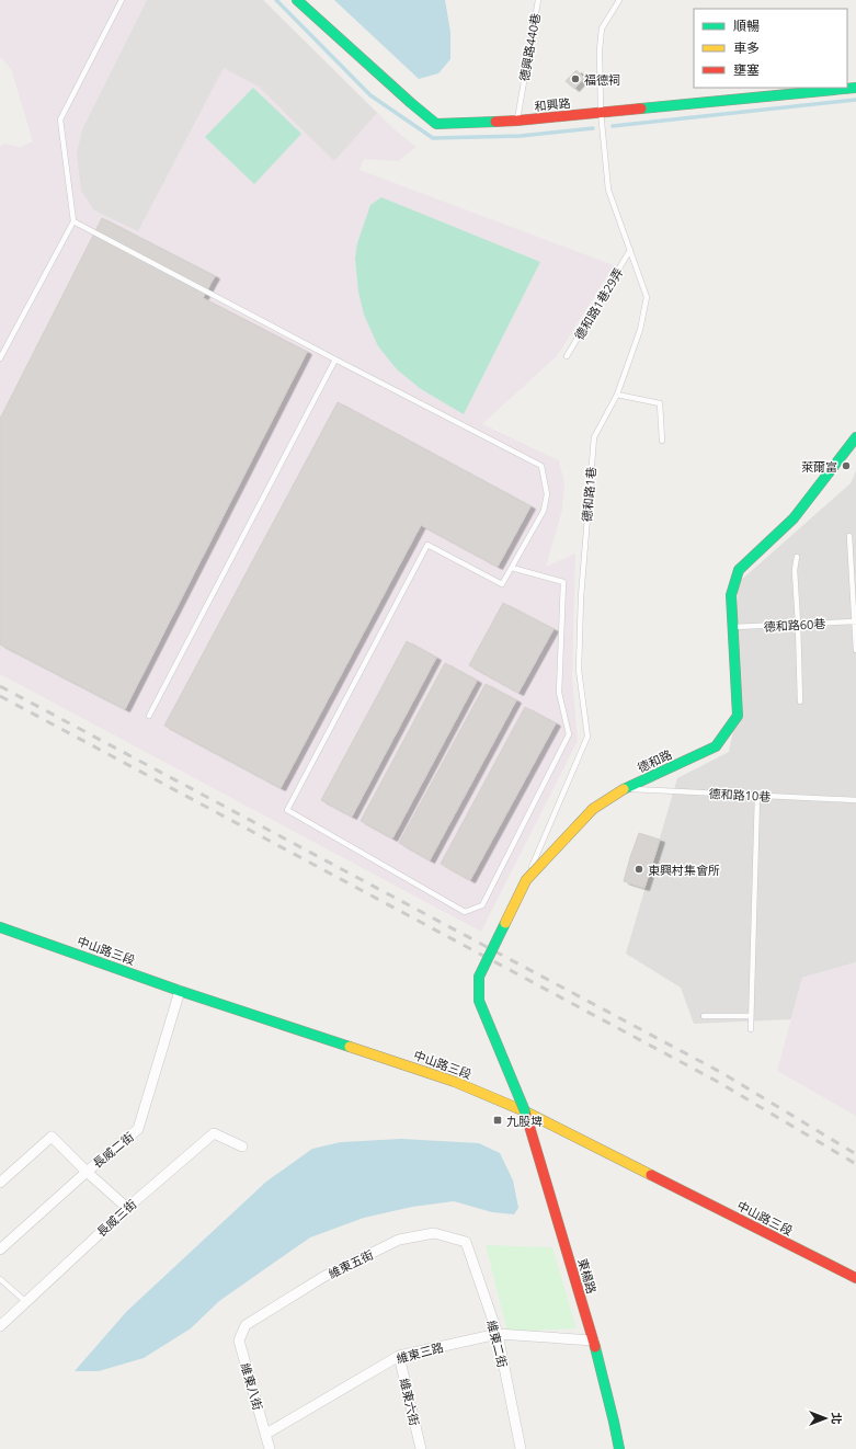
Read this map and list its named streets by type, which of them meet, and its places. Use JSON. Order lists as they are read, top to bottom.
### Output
{
  "streets": {
    "street": [
      "和興路",
      "德和路",
      "中山路三段",
      "長威二街",
      "長威三街",
      "維東五街",
      "東楊路",
      "維東二街",
      "維東三路",
      "維東八街",
      "維東六街"
    ],
    "lane": [
      "德興路440巷",
      "德和路1巷29弄",
      "德和路1巷",
      "德和路60巷",
      "德和路10巷"
    ]
  },
  "crossings": [
    ["德興路440巷", "和興路"],
    ["和興路", "德和路1巷"],
    ["德和路1巷29弄", "德和路1巷"],
    ["德和路1巷", "德和路"],
    ["德和路60巷", "德和路"],
    ["德和路", "德和路10巷"],
    ["德和路", "中山路三段"],
    ["德和路", "東楊路"],
    ["中山路三段", "長威二街"],
    ["中山路三段", "東楊路"],
    ["維東五街", "維東二街"],
    ["維東五街", "維東八街"],
    ["東楊路", "維東三路"],
    ["維東二街", "維東三路"],
    ["維東三路", "維東八街"],
    ["維東三路", "維東六街"]
  ],
  "places": {
    "other": ["福德祠", "萊爾富", "東興村集會所"],
    "transit": ["九股埤"]
  },
  "legend": ["順暢", "車多", "壅塞"],
  "north": "right"
}
